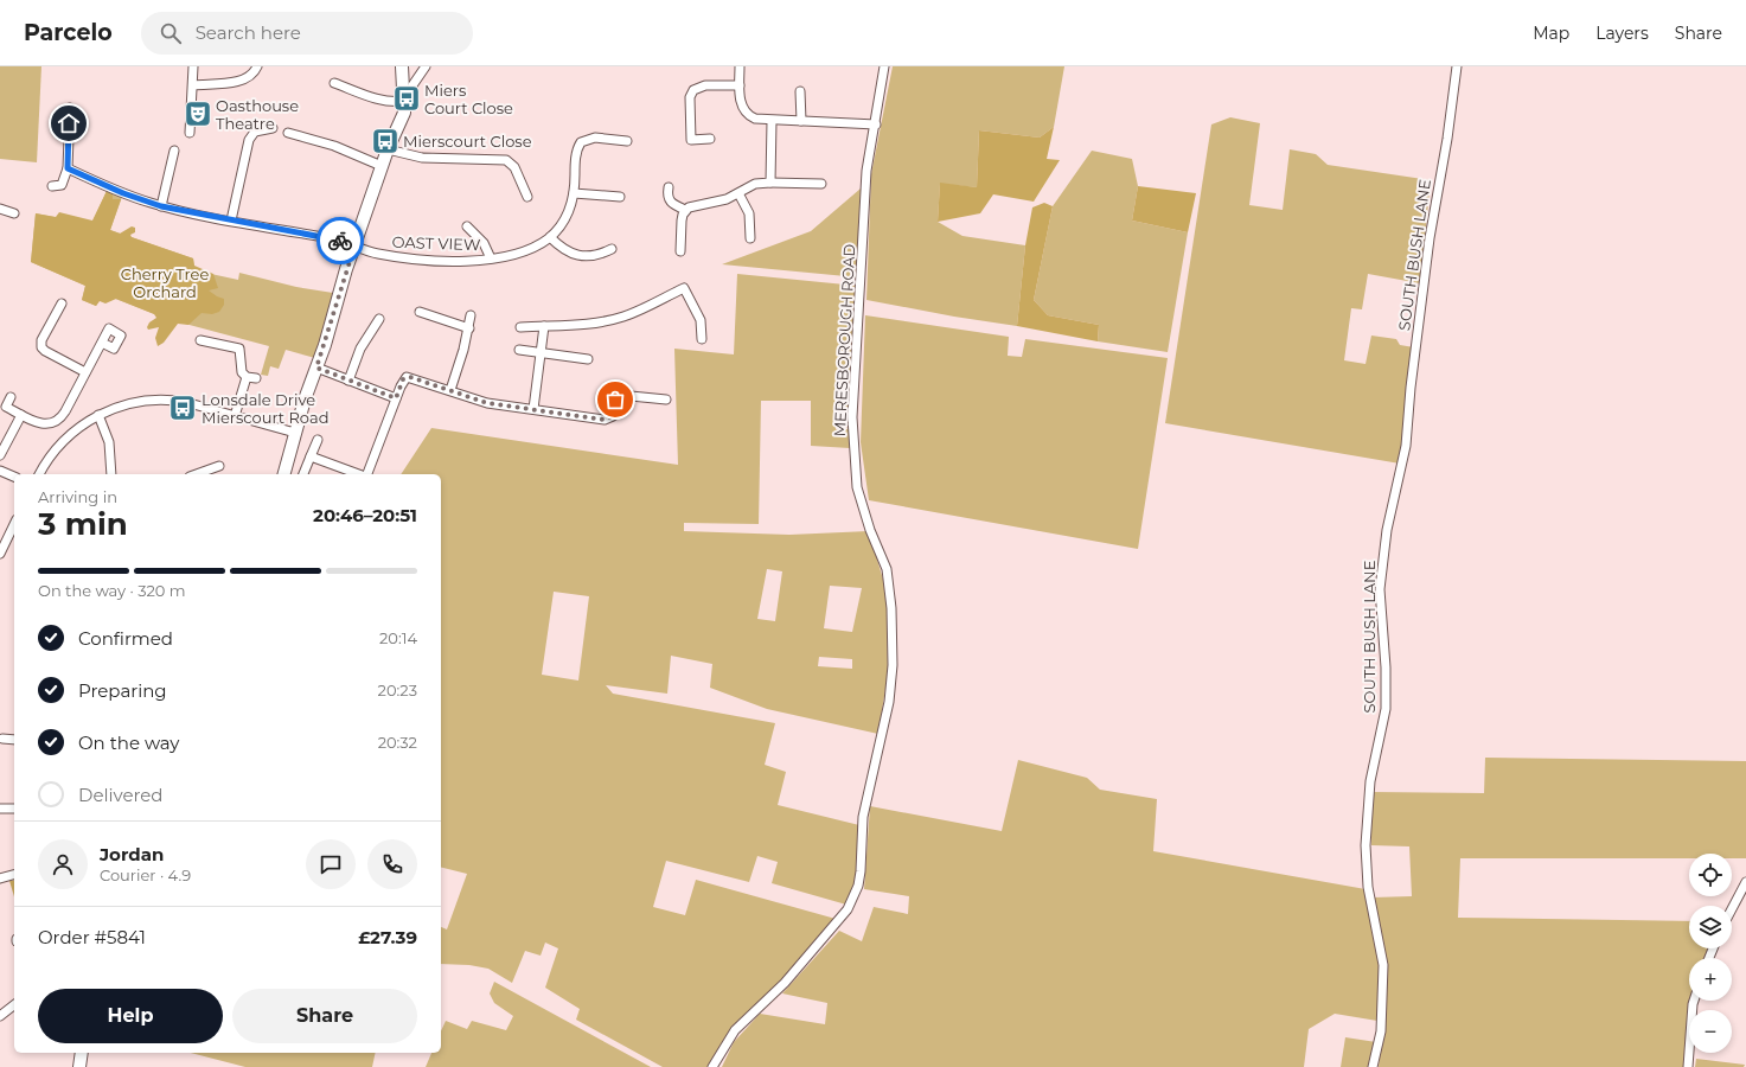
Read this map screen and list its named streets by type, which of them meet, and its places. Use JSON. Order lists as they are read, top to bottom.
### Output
{
  "streets": {
    "street": ["OAST VIEW", "SOUTH BUSH LANE", "MERESBOROUGH ROAD"]
  },
  "parks": ["Cherry Tree Orchard"],
  "places": {
    "bus stop": ["Miers Court Close", "Mierscourt Close", "Lonsdale Drive Mierscourt Road"],
    "theatre": ["Oasthouse Theatre"]
  },
  "page": {
    "header": "Parcelo",
    "search": "Search here",
    "nav": ["Map", "Layers", "Share"],
    "heading": ["3 min", "Arriving in", "20:46–20:51"],
    "panel": [
      "Jordan",
      "Courier · 4.9",
      "Order #5841",
      "£27.39"
    ],
    "bar": "On the way · 320 m",
    "list": [
      ["Confirmed", "20:14"],
      ["Preparing", "20:23"],
      ["On the way", "20:32"],
      "Delivered"
    ],
    "map_buttons": ["+", "−"],
    "buttons": ["Help", "Share"]
  }
}
